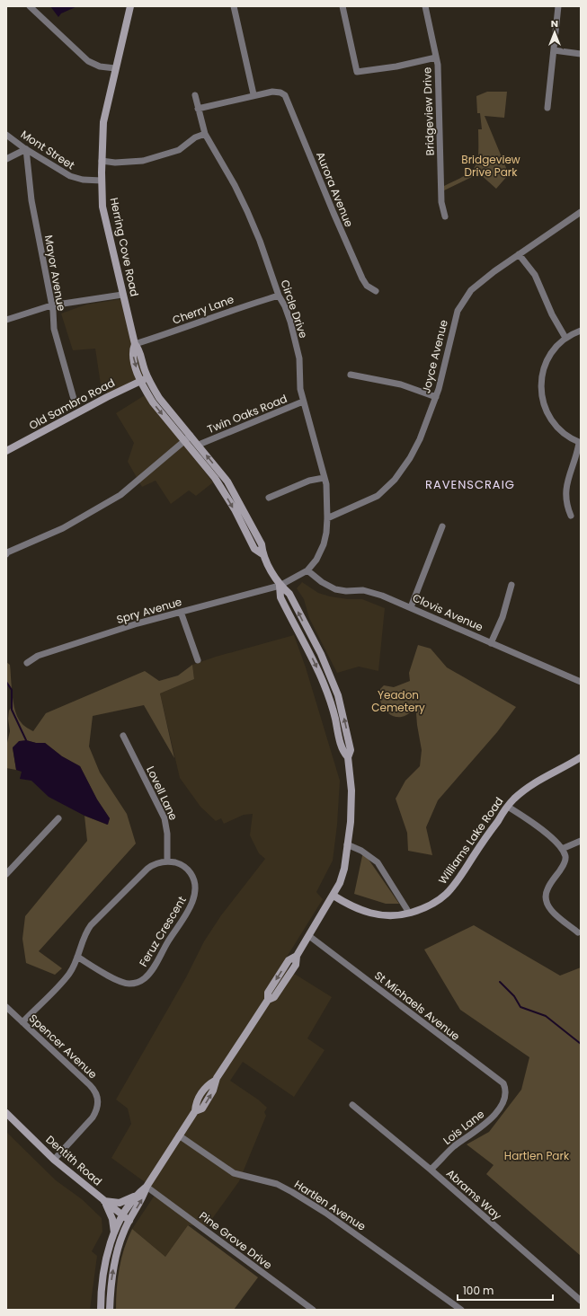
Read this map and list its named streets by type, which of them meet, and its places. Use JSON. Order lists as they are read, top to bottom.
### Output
{
  "streets": {
    "main road": [
      "Herring Cove Road",
      "Old Sambro Road",
      "Williams Lake Road",
      "Dentith Road"
    ],
    "street": [
      "Bridgeview Drive",
      "Mont Street",
      "Aurora Avenue",
      "Mayor Avenue",
      "Circle Drive",
      "Cherry Lane",
      "Joyce Avenue",
      "Twin Oaks Road",
      "Spry Avenue",
      "Clovis Avenue",
      "Lovell Lane",
      "Feruz Crescent",
      "St Michaels Avenue",
      "Spencer Avenue",
      "Lois Lane",
      "Abrams Way",
      "Hartlen Avenue",
      "Pine Grove Drive"
    ]
  },
  "crossings": [
    ["Mont Street", "Herring Cove Road"],
    ["Mont Street", "Mayor Avenue"],
    ["Herring Cove Road", "Circle Drive"],
    ["Herring Cove Road", "Cherry Lane"],
    ["Herring Cove Road", "Old Sambro Road"],
    ["Herring Cove Road", "Twin Oaks Road"],
    ["Herring Cove Road", "Spry Avenue"],
    ["Herring Cove Road", "Williams Lake Road"],
    ["Herring Cove Road", "St Michaels Avenue"],
    ["Herring Cove Road", "Dentith Road"],
    ["Herring Cove Road", "Hartlen Avenue"],
    ["Herring Cove Road", "Pine Grove Drive"],
    ["Circle Drive", "Cherry Lane"],
    ["Circle Drive", "Joyce Avenue"],
    ["Circle Drive", "Twin Oaks Road"],
    ["Circle Drive", "Spry Avenue"],
    ["Circle Drive", "Clovis Avenue"],
    ["Lovell Lane", "Feruz Crescent"],
    ["St Michaels Avenue", "Lois Lane"],
    ["Spencer Avenue", "Dentith Road"],
    ["Lois Lane", "Abrams Way"]
  ],
  "districts": ["RAVENSCRAIG"],
  "parks": ["Bridgeview Drive Park", "Yeadon Cemetery", "Hartlen Park"],
  "scale_bar": "100 m",
  "north": "top"
}
